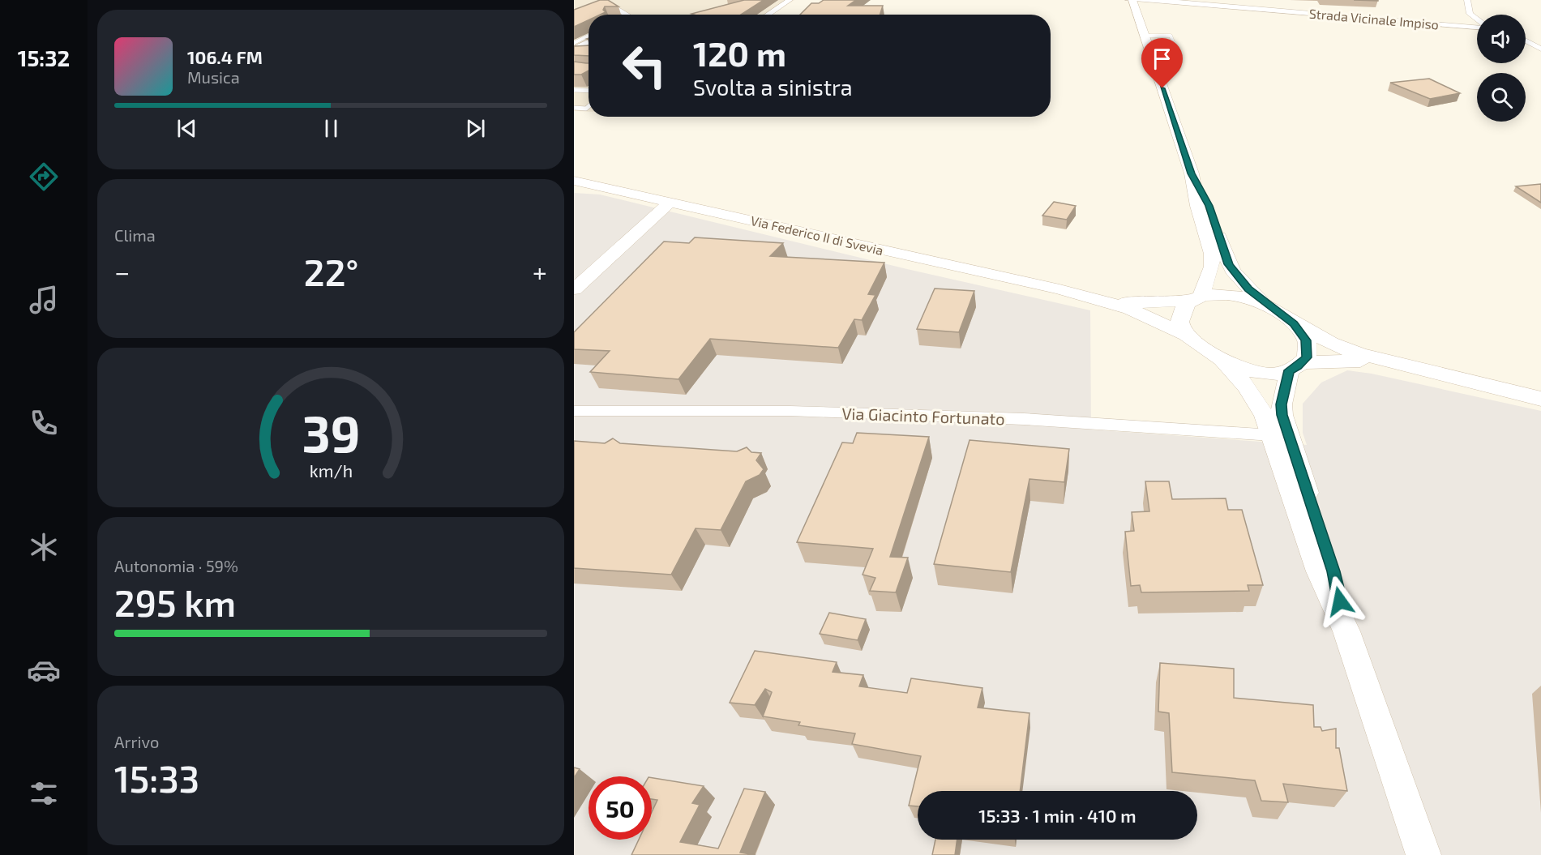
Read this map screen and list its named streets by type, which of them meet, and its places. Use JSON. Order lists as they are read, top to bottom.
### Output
{
  "streets": {
    "main road": ["Via Federico II di Svevia"],
    "street": ["Strada Vicinale Impiso", "Via Giacinto Fortunato"]
  },
  "page": {
    "tabs": "15:32",
    "turn": ["120 m", "Svolta a sinistra"],
    "song": ["106.4 FM", "Musica"],
    "tile": [
      "Clima",
      ["Autonomia · 59%", "295 km"],
      ["Arrivo", "15:33"]
    ],
    "heat": ["−", "22°", "+"],
    "limit": "50",
    "trip": "15:33 · 1 min · 410 m",
    "gauge": ["39", "km/h"]
  }
}
